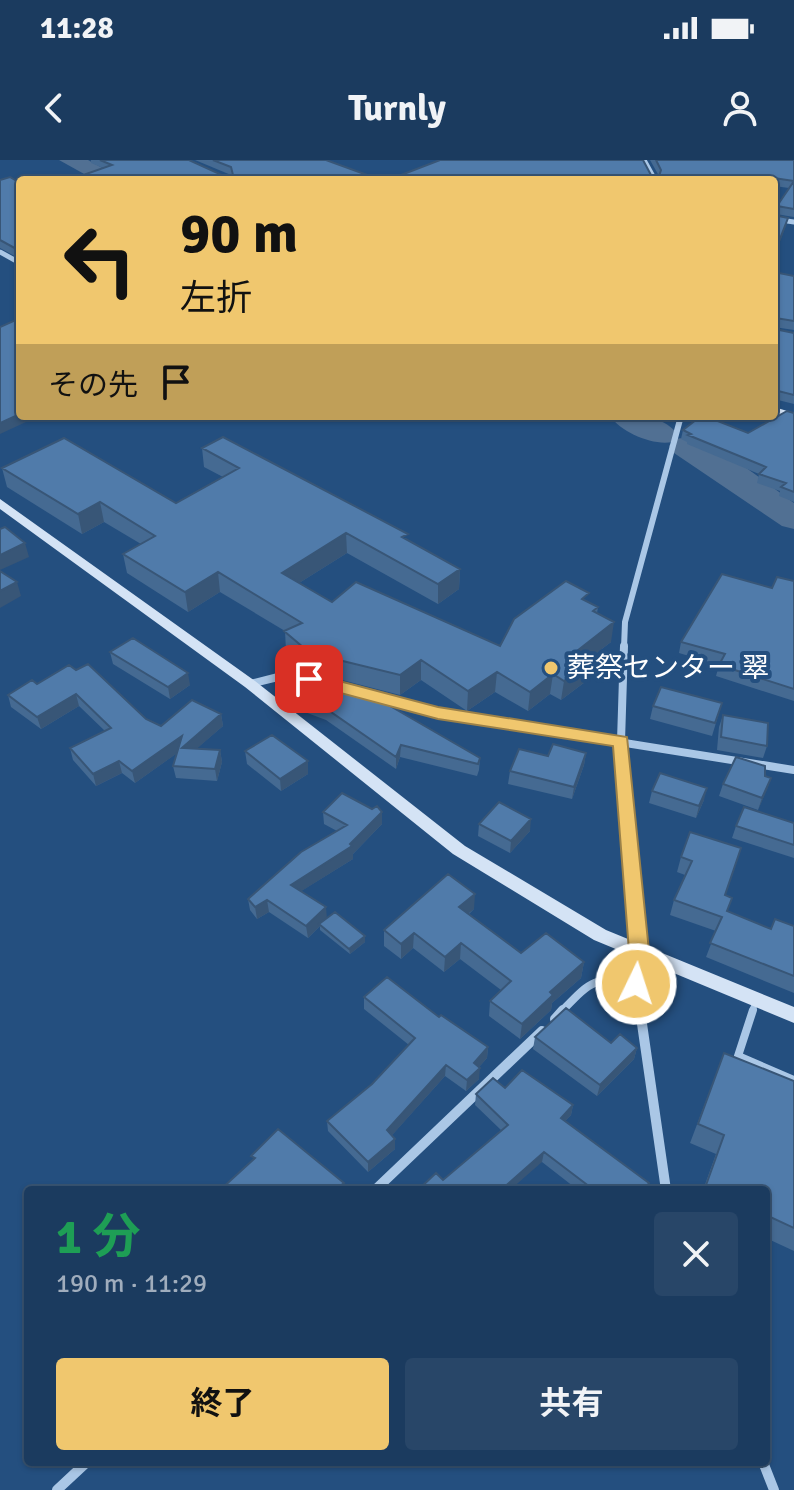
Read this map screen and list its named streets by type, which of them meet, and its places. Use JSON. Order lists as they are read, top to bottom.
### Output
{
  "places": ["葬祭センター 翠"],
  "page": {
    "status": "11:28",
    "header": "Turnly",
    "turn": ["90 m", "左折"],
    "then": "その先",
    "heading": ["1 分", "190 m · 11:29"],
    "buttons": ["終了", "共有"]
  }
}
